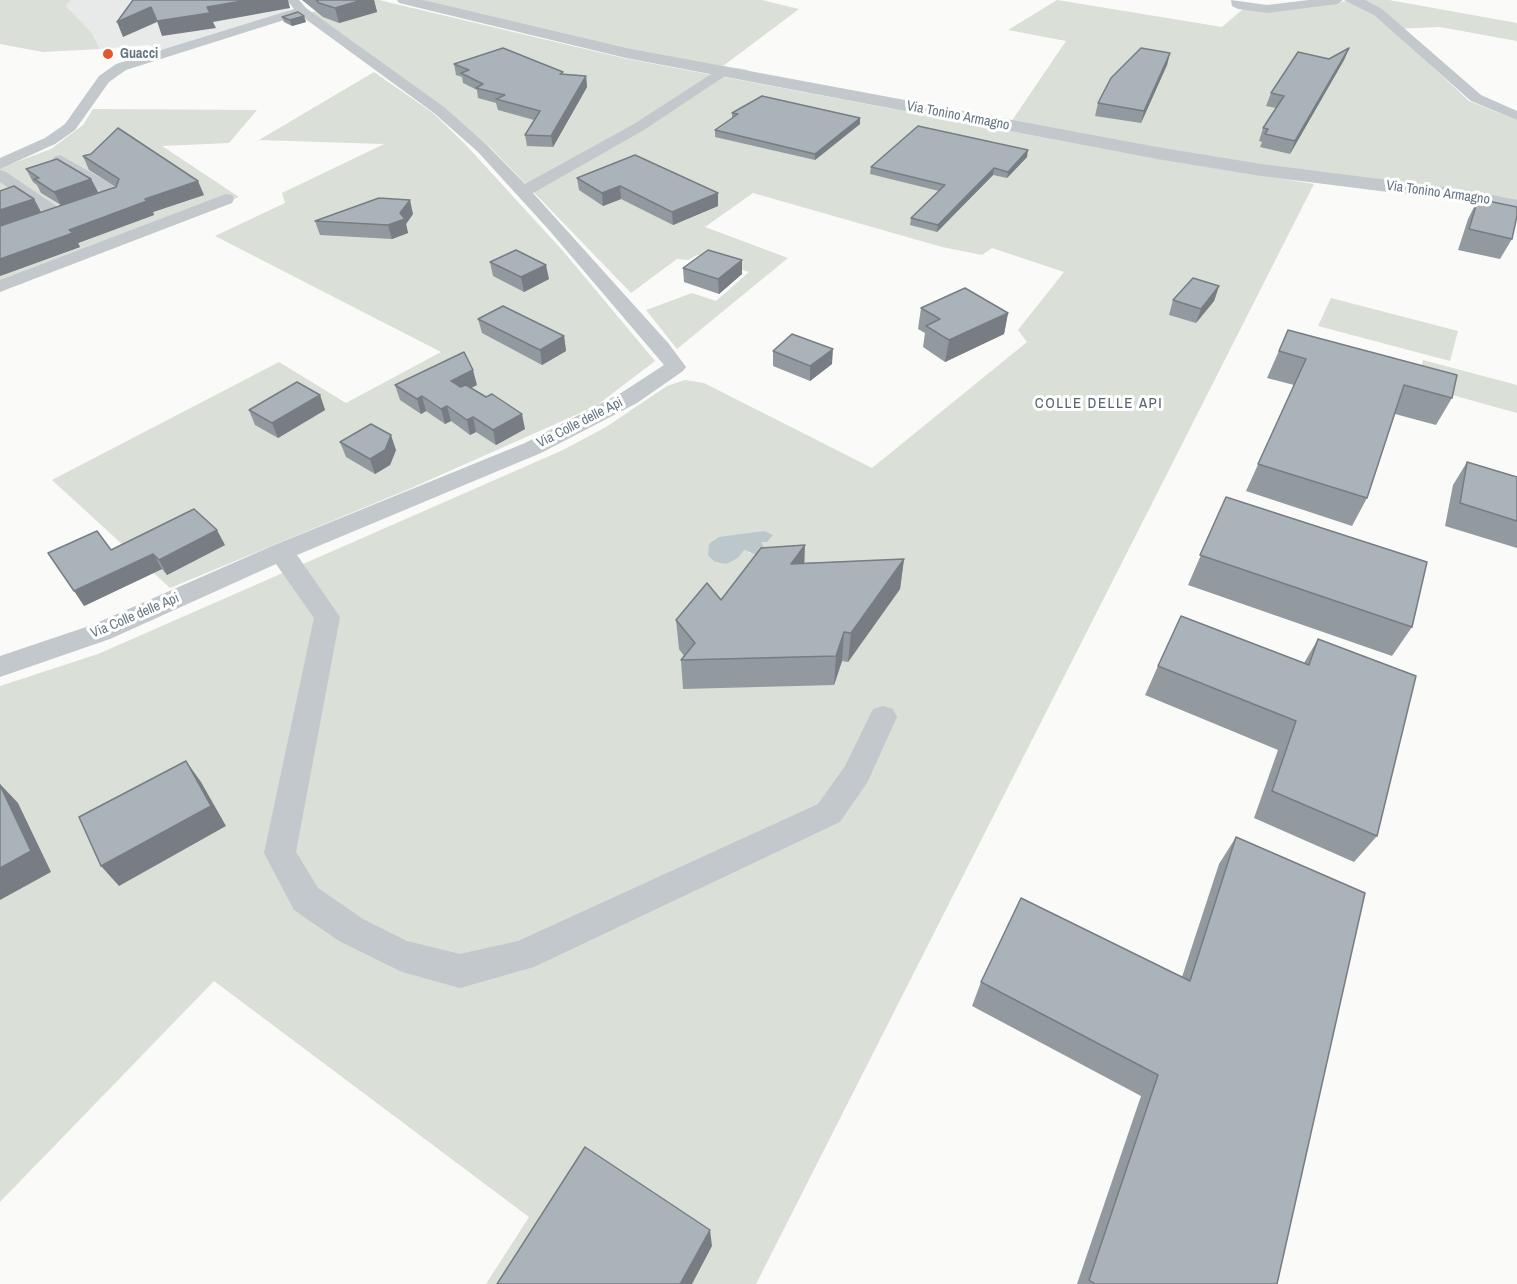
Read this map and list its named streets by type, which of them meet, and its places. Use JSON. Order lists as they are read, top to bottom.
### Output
{
  "streets": {
    "street": ["Via Tonino Armagno", "Via Colle delle Api"]
  },
  "districts": ["COLLE DELLE API"],
  "places": ["Guacci"]
}
